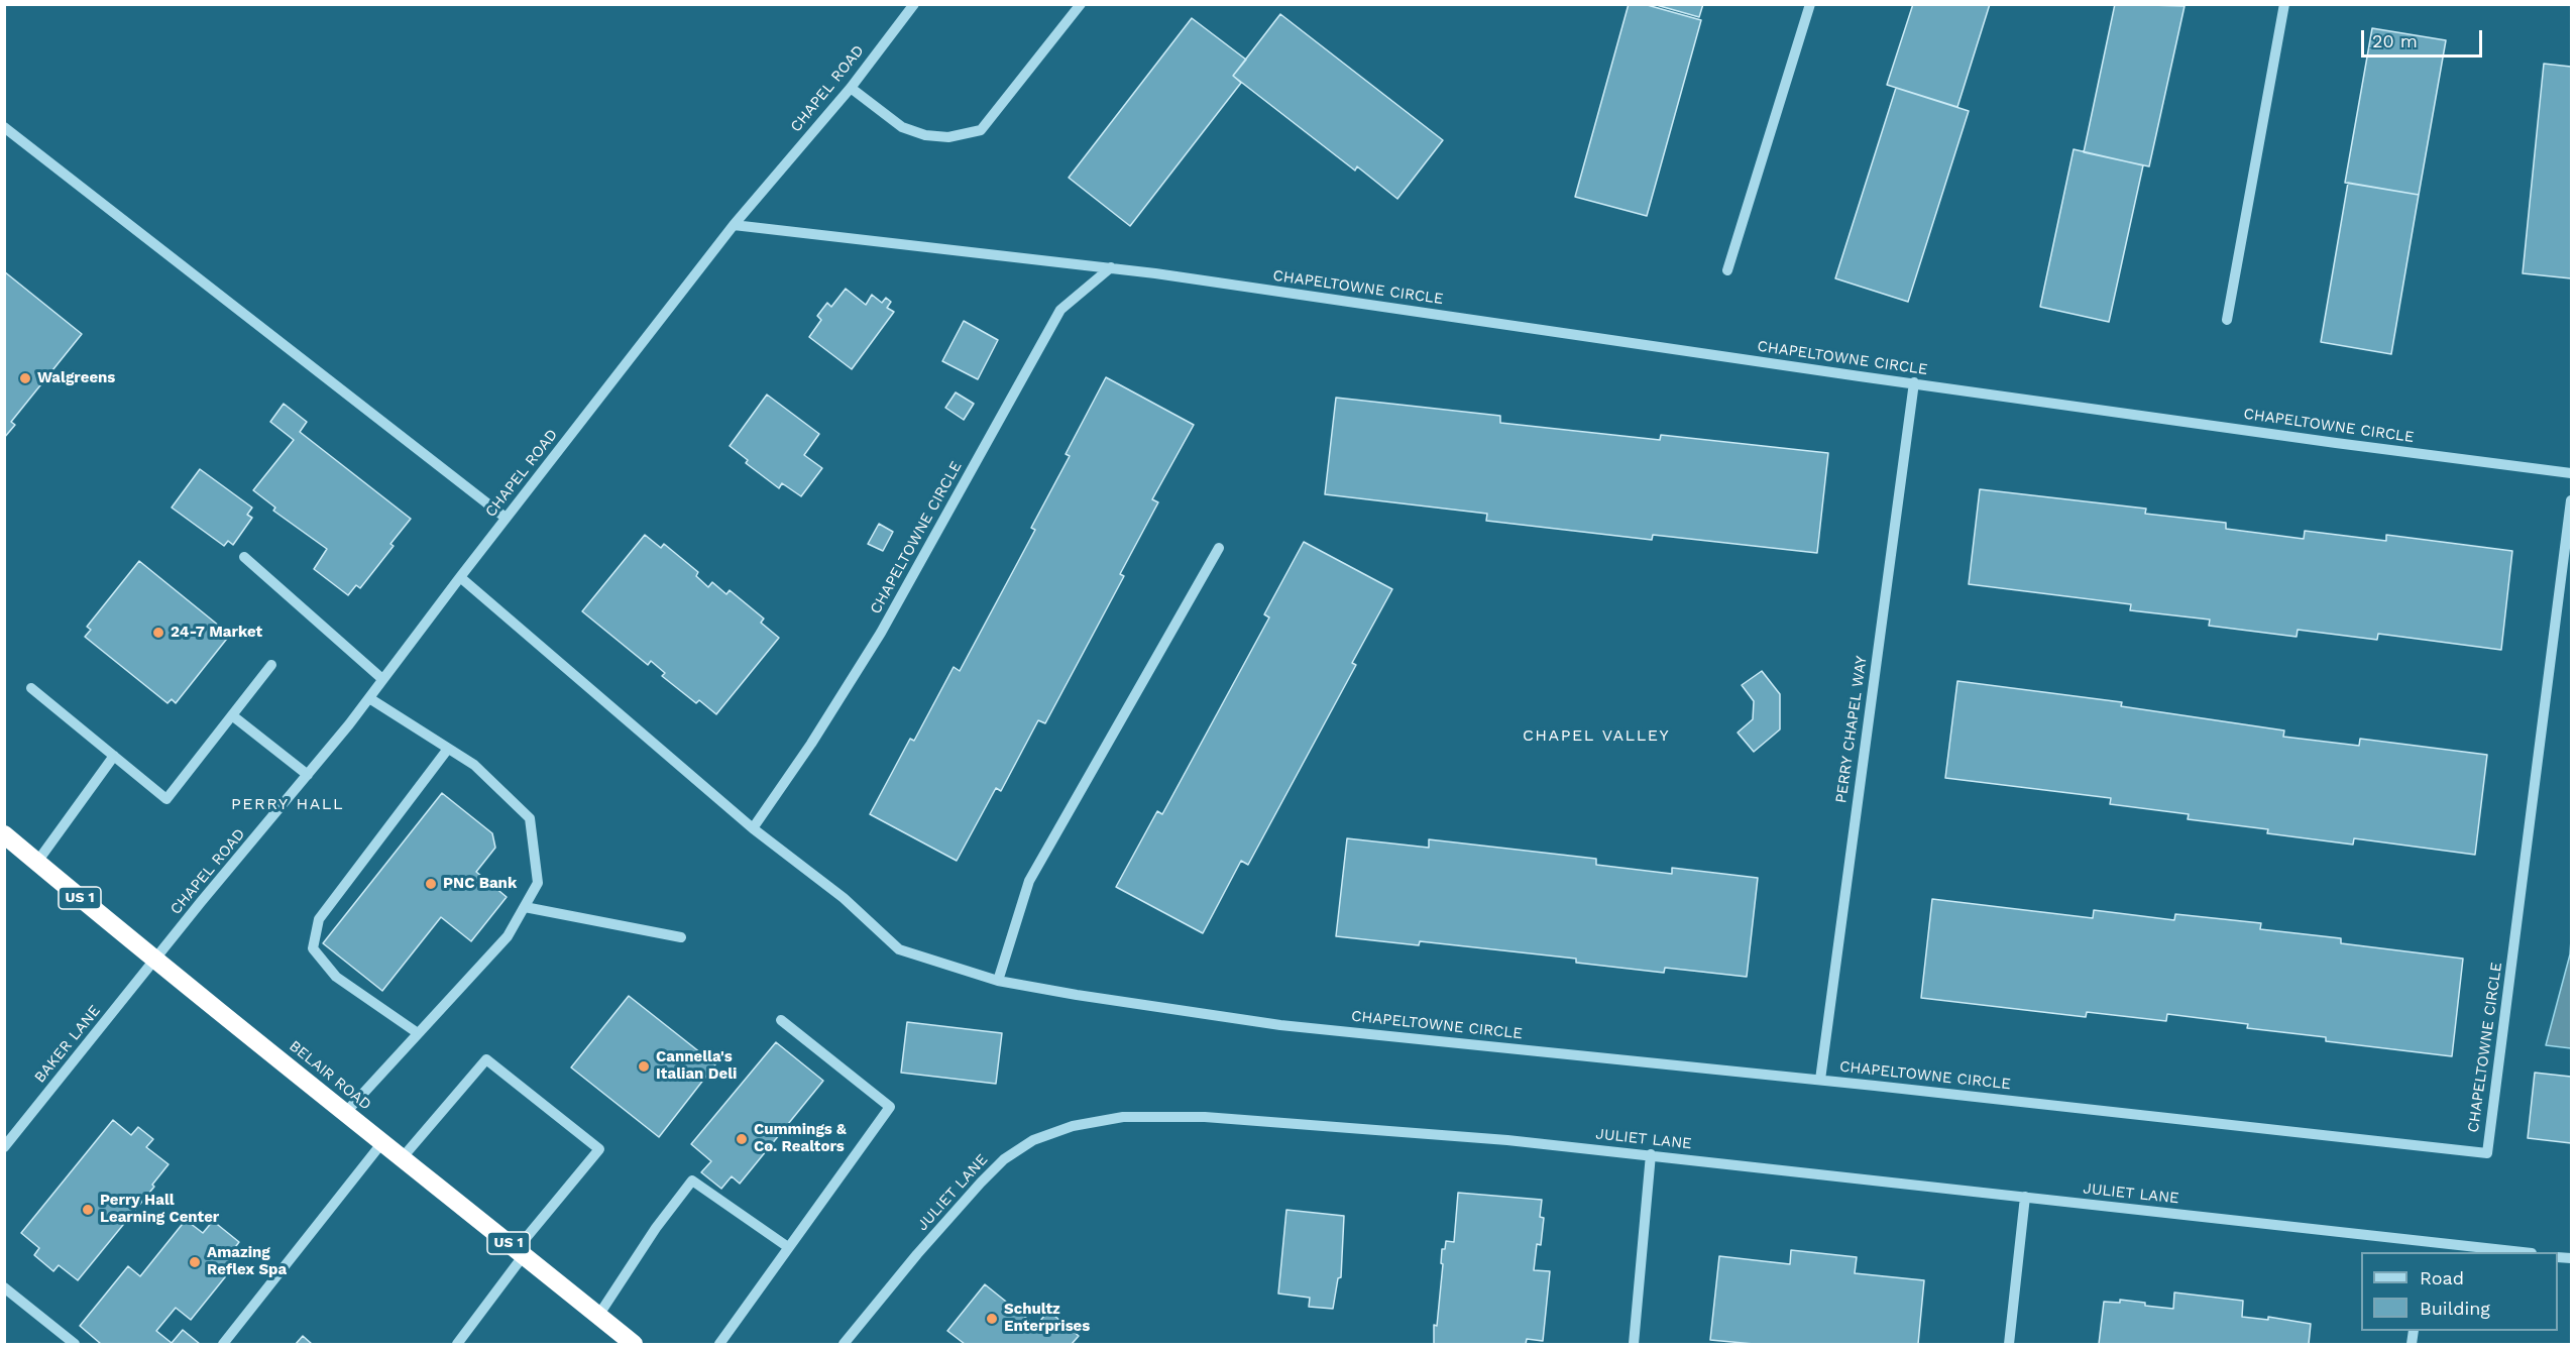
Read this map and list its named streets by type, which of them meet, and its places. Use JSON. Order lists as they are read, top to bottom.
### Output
{
  "streets": {
    "highway": ["US 1", "BELAIR ROAD"],
    "street": [
      "CHAPEL ROAD",
      "CHAPELTOWNE CIRCLE",
      "PERRY CHAPEL WAY",
      "BAKER LANE",
      "JULIET LANE"
    ]
  },
  "crossings": [
    ["CHAPEL ROAD", "CHAPELTOWNE CIRCLE"],
    ["CHAPEL ROAD", "BAKER LANE"],
    ["CHAPEL ROAD", "BELAIR ROAD"],
    ["CHAPELTOWNE CIRCLE", "PERRY CHAPEL WAY"],
    ["BAKER LANE", "BELAIR ROAD"]
  ],
  "districts": ["CHAPEL VALLEY", "PERRY HALL"],
  "places": [
    "Walgreens",
    "24-7 Market",
    "PNC Bank",
    "Cannella's Italian Deli",
    "Cummings & Co. Realtors",
    "Perry Hall Learning Center",
    "Amazing Reflex Spa",
    "Schultz Enterprises"
  ],
  "legend": ["Road", "Building"],
  "scale_bar": "20 m"
}
